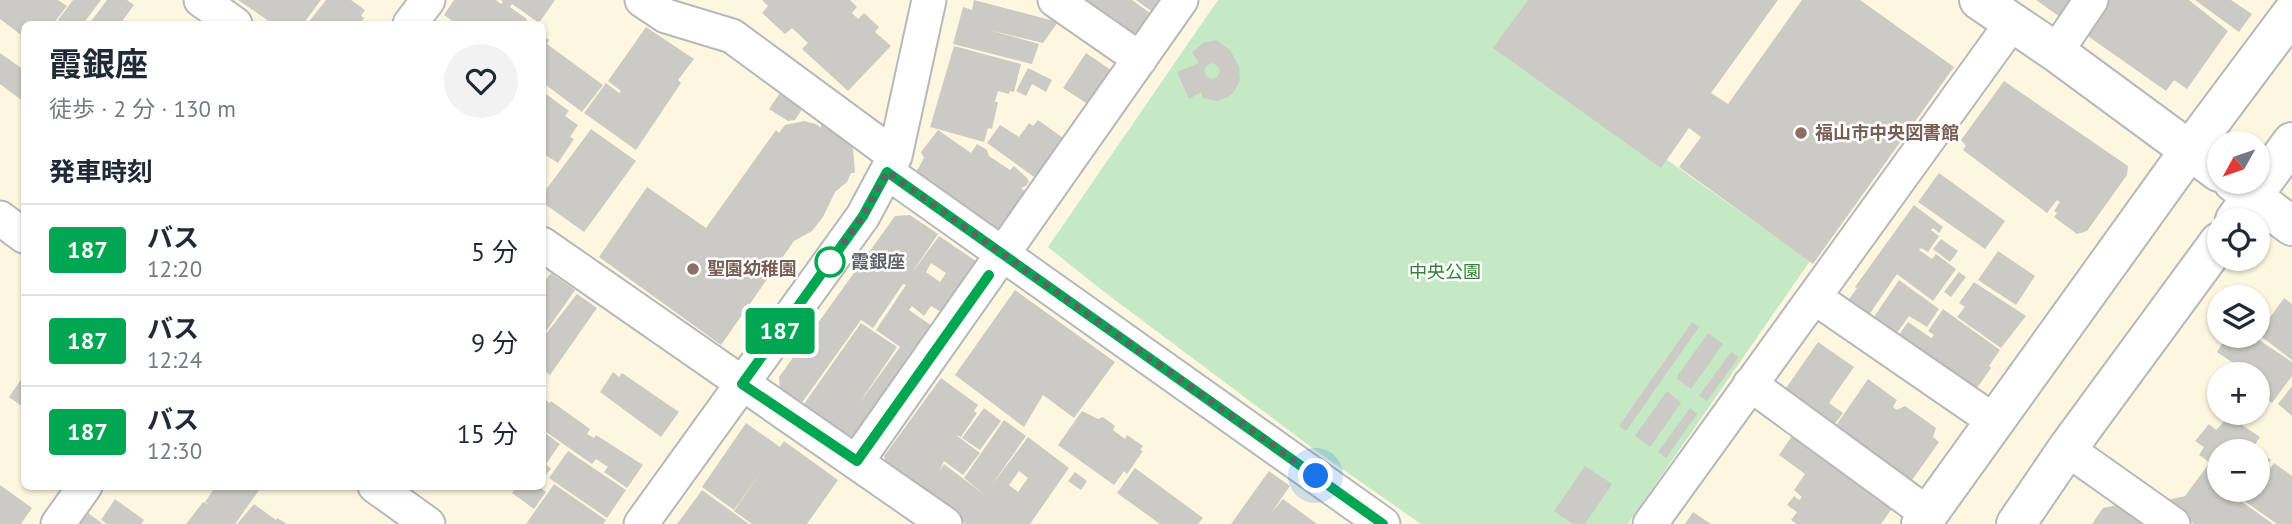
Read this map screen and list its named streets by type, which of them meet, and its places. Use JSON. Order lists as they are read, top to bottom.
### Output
{
  "parks": ["中央公園"],
  "places": ["福山市中央図書館", "霞銀座", "聖園幼稚園"],
  "lines": ["bus line 187"],
  "north": "bottom left",
  "page": {
    "on_map": "187",
    "heading": [
      ["霞銀座", "徒歩 · 2 分 · 130 m"],
      "発車時刻"
    ],
    "map_buttons": ["+", "−"],
    "list": [
      {
        "mark": "187",
        "name": "バス",
        "note": "12:20",
        "value": "5 分"
      },
      {
        "mark": "187",
        "name": "バス",
        "note": "12:24",
        "value": "9 分"
      },
      {
        "mark": "187",
        "name": "バス",
        "note": "12:30",
        "value": "15 分"
      }
    ]
  }
}
